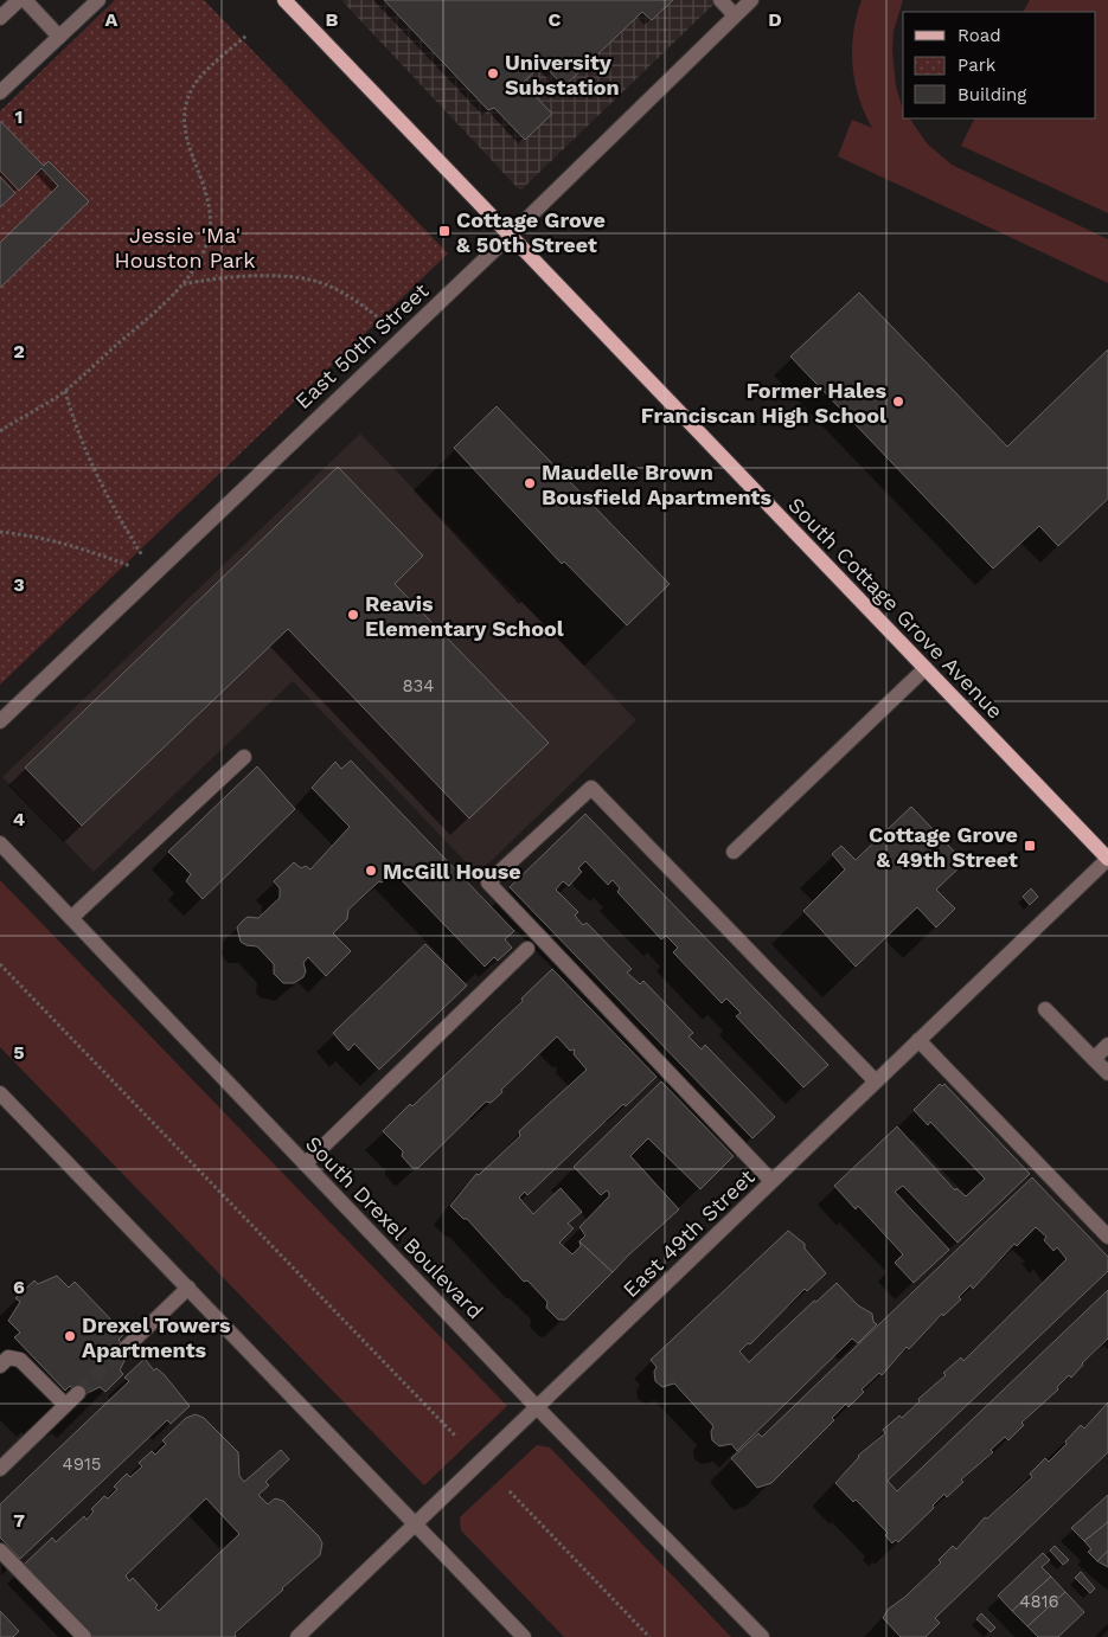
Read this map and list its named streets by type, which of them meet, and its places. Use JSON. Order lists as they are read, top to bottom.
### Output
{
  "streets": {
    "main road": ["South Cottage Grove Avenue"],
    "street": ["East 50th Street", "South Drexel Boulevard", "East 49th Street"]
  },
  "crossings": [
    ["East 50th Street", "South Cottage Grove Avenue"],
    ["South Cottage Grove Avenue", "East 49th Street"],
    ["South Drexel Boulevard", "East 49th Street"]
  ],
  "parks": ["Jessie 'Ma' Houston Park"],
  "places": {
    "other": [
      "University Substation",
      "Former Hales Franciscan High School",
      "Maudelle Brown Bousfield Apartments",
      "Reavis Elementary School",
      "McGill House",
      "Drexel Towers Apartments"
    ],
    "transit": ["Cottage Grove & 50th Street", "Cottage Grove & 49th Street"]
  },
  "house_numbers": ["834", "4915", "4816"],
  "legend": ["Road", "Park", "Building"],
  "grid": {
    "columns": [
      "A",
      "B",
      "C",
      "D"
    ],
    "rows": [
      "1",
      "2",
      "3",
      "4",
      "5",
      "6",
      "7"
    ]
  }
}
